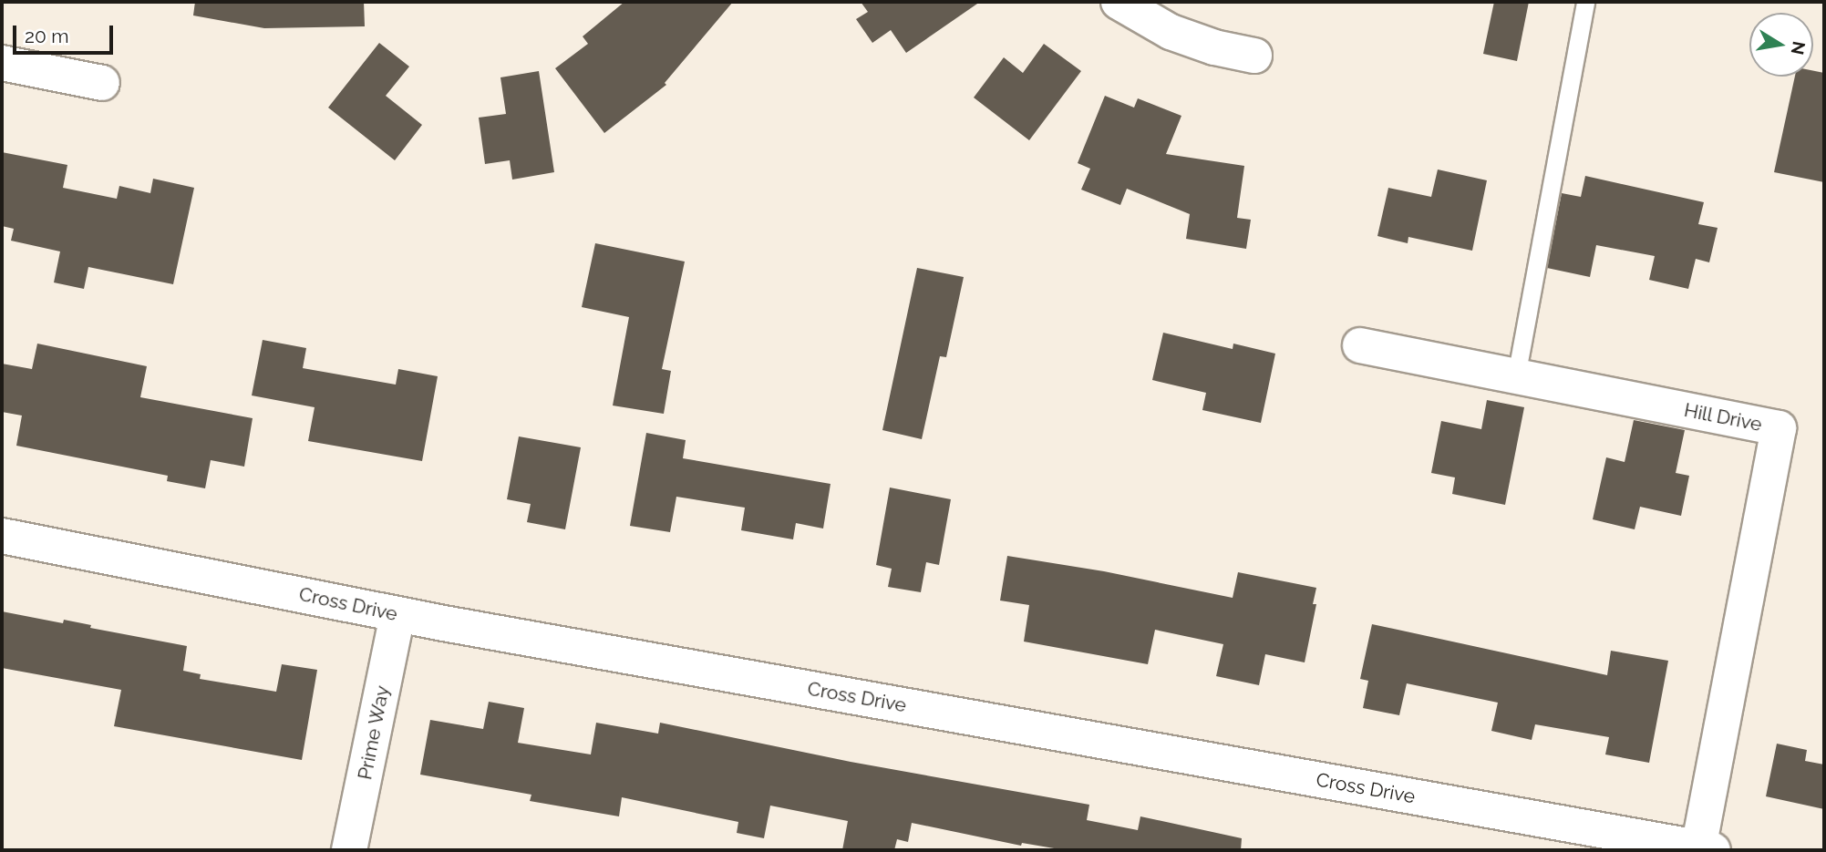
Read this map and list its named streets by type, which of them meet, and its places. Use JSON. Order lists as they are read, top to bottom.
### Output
{
  "streets": {
    "street": ["Hill Drive", "Cross Drive", "Prime Way"]
  },
  "crossings": [
    ["Hill Drive", "Cross Drive"],
    ["Cross Drive", "Prime Way"]
  ],
  "scale_bar": "20 m",
  "north": "right"
}
